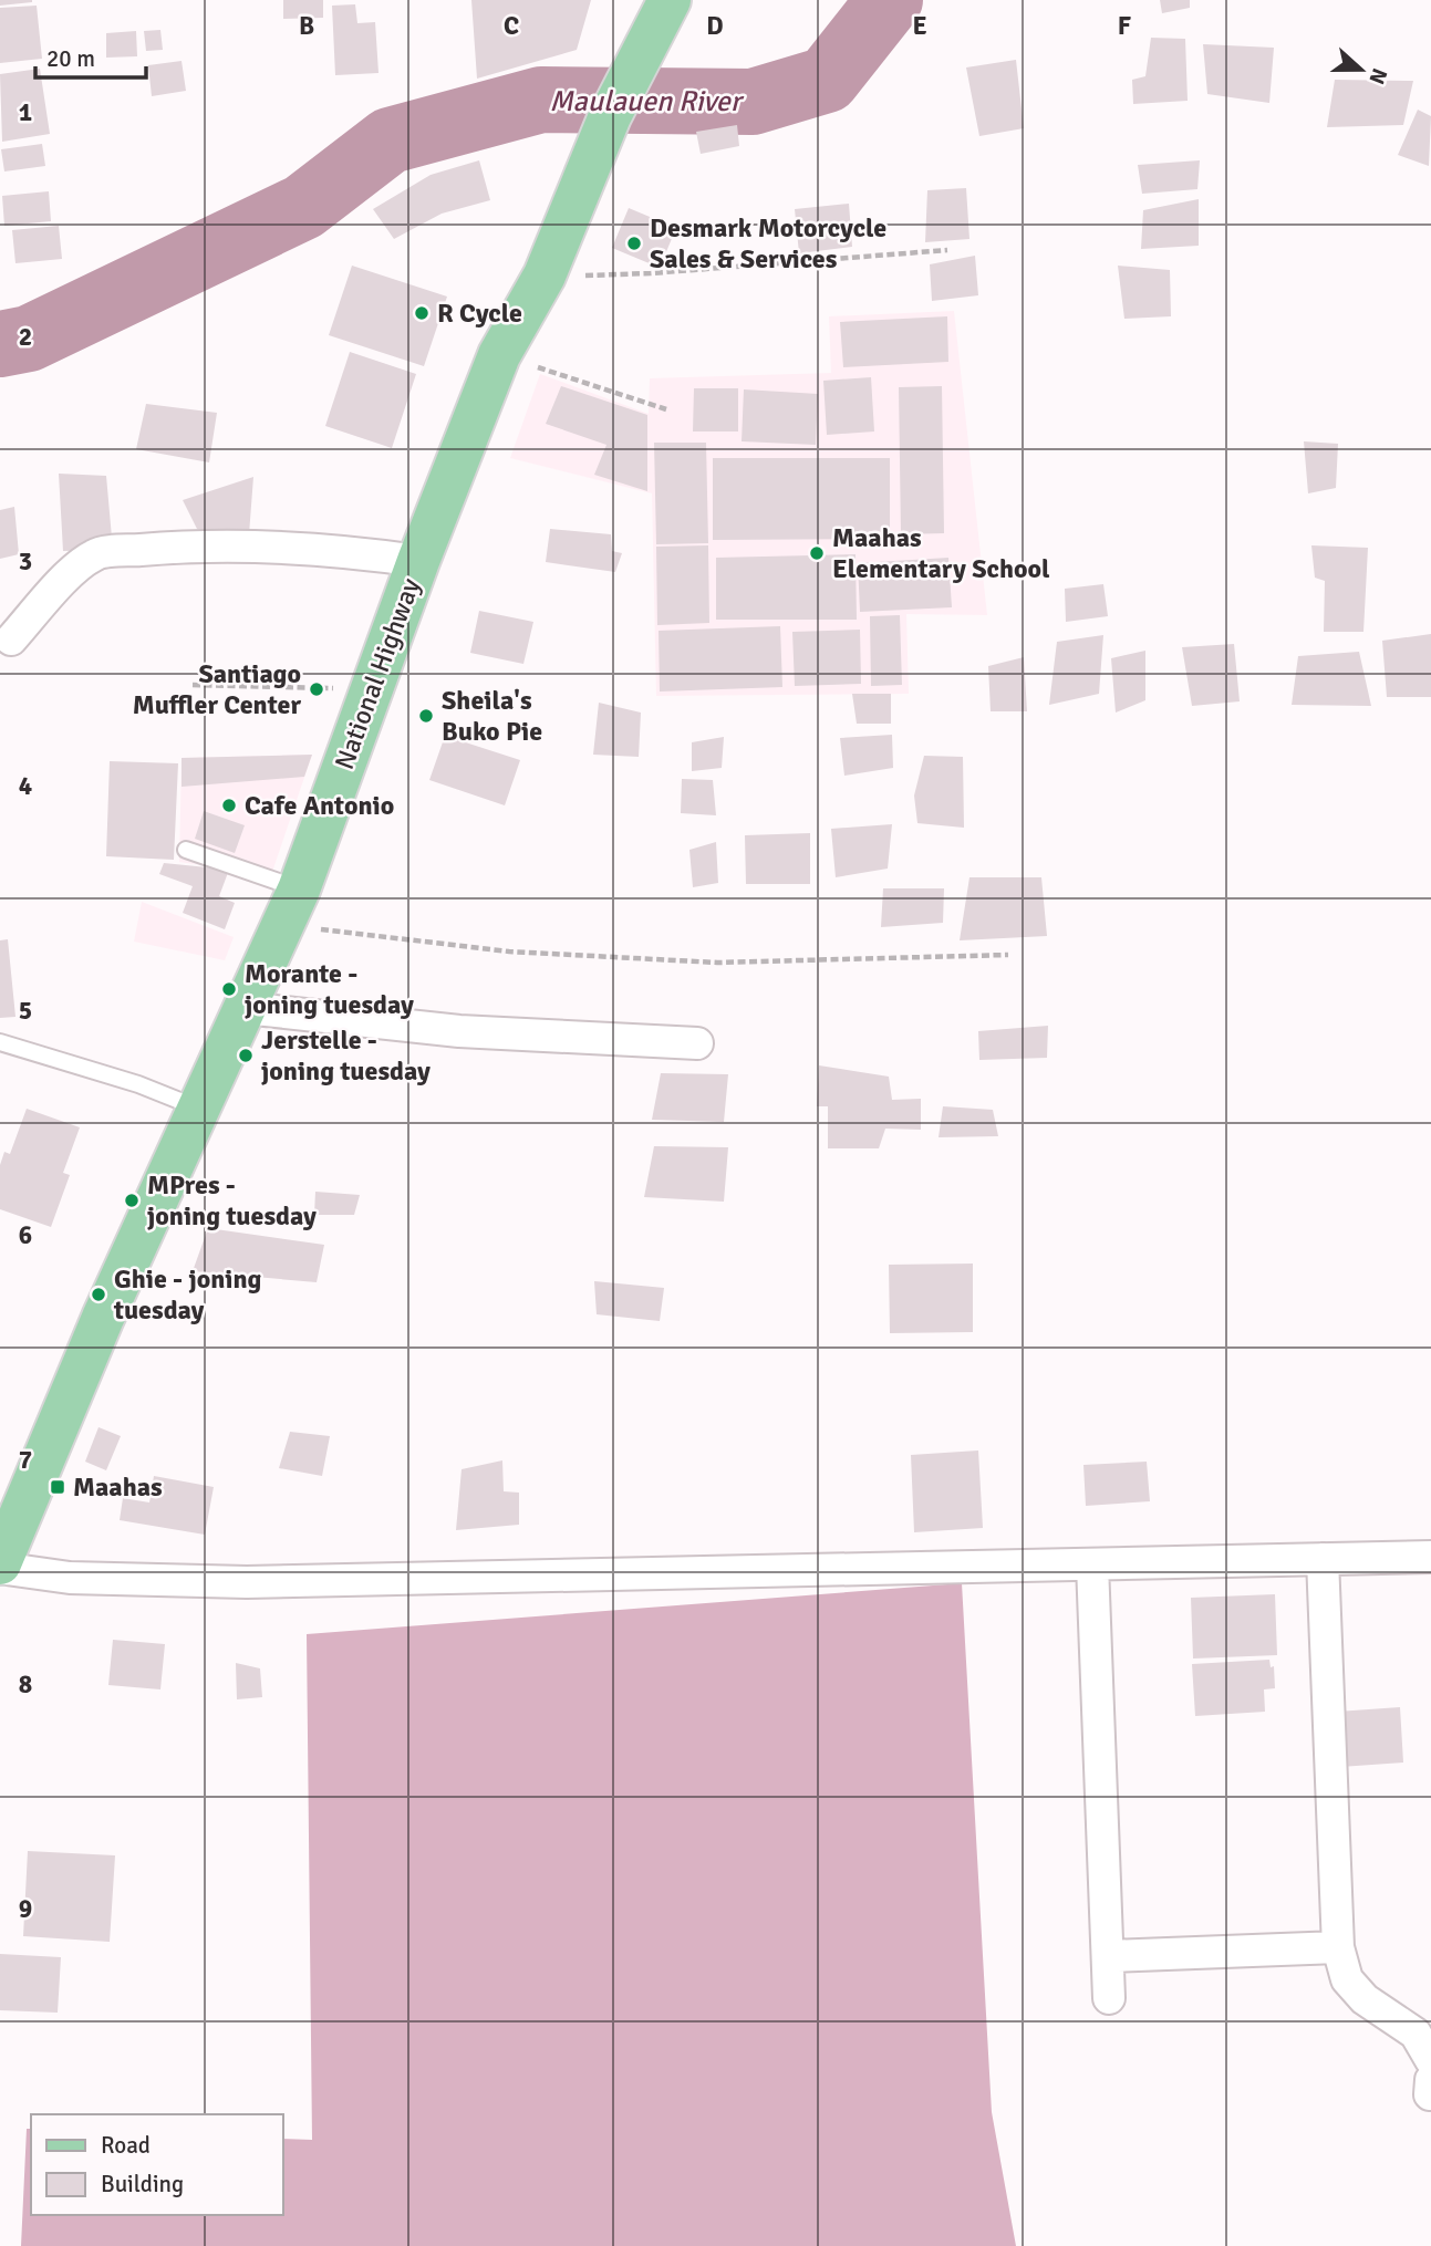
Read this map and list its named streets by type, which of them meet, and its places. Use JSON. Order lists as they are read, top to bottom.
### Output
{
  "streets": {
    "main road": ["National Highway"]
  },
  "water": ["Maulauen River"],
  "places": {
    "other": [
      "Desmark Motorcycle Sales & Services",
      "R Cycle",
      "Maahas Elementary School",
      "Santiago Muffler Center",
      "Sheila's Buko Pie",
      "Cafe Antonio",
      "Morante - joning tuesday",
      "Jerstelle - joning tuesday",
      "MPres - joning tuesday",
      "Ghie - joning tuesday"
    ],
    "transit": ["Maahas"]
  },
  "legend": ["Road", "Building"],
  "scale_bar": "20 m",
  "north": "right",
  "grid": {
    "columns": [
      "B",
      "C",
      "D",
      "E",
      "F"
    ],
    "rows": [
      "1",
      "2",
      "3",
      "4",
      "5",
      "6",
      "7",
      "8",
      "9"
    ]
  }
}
